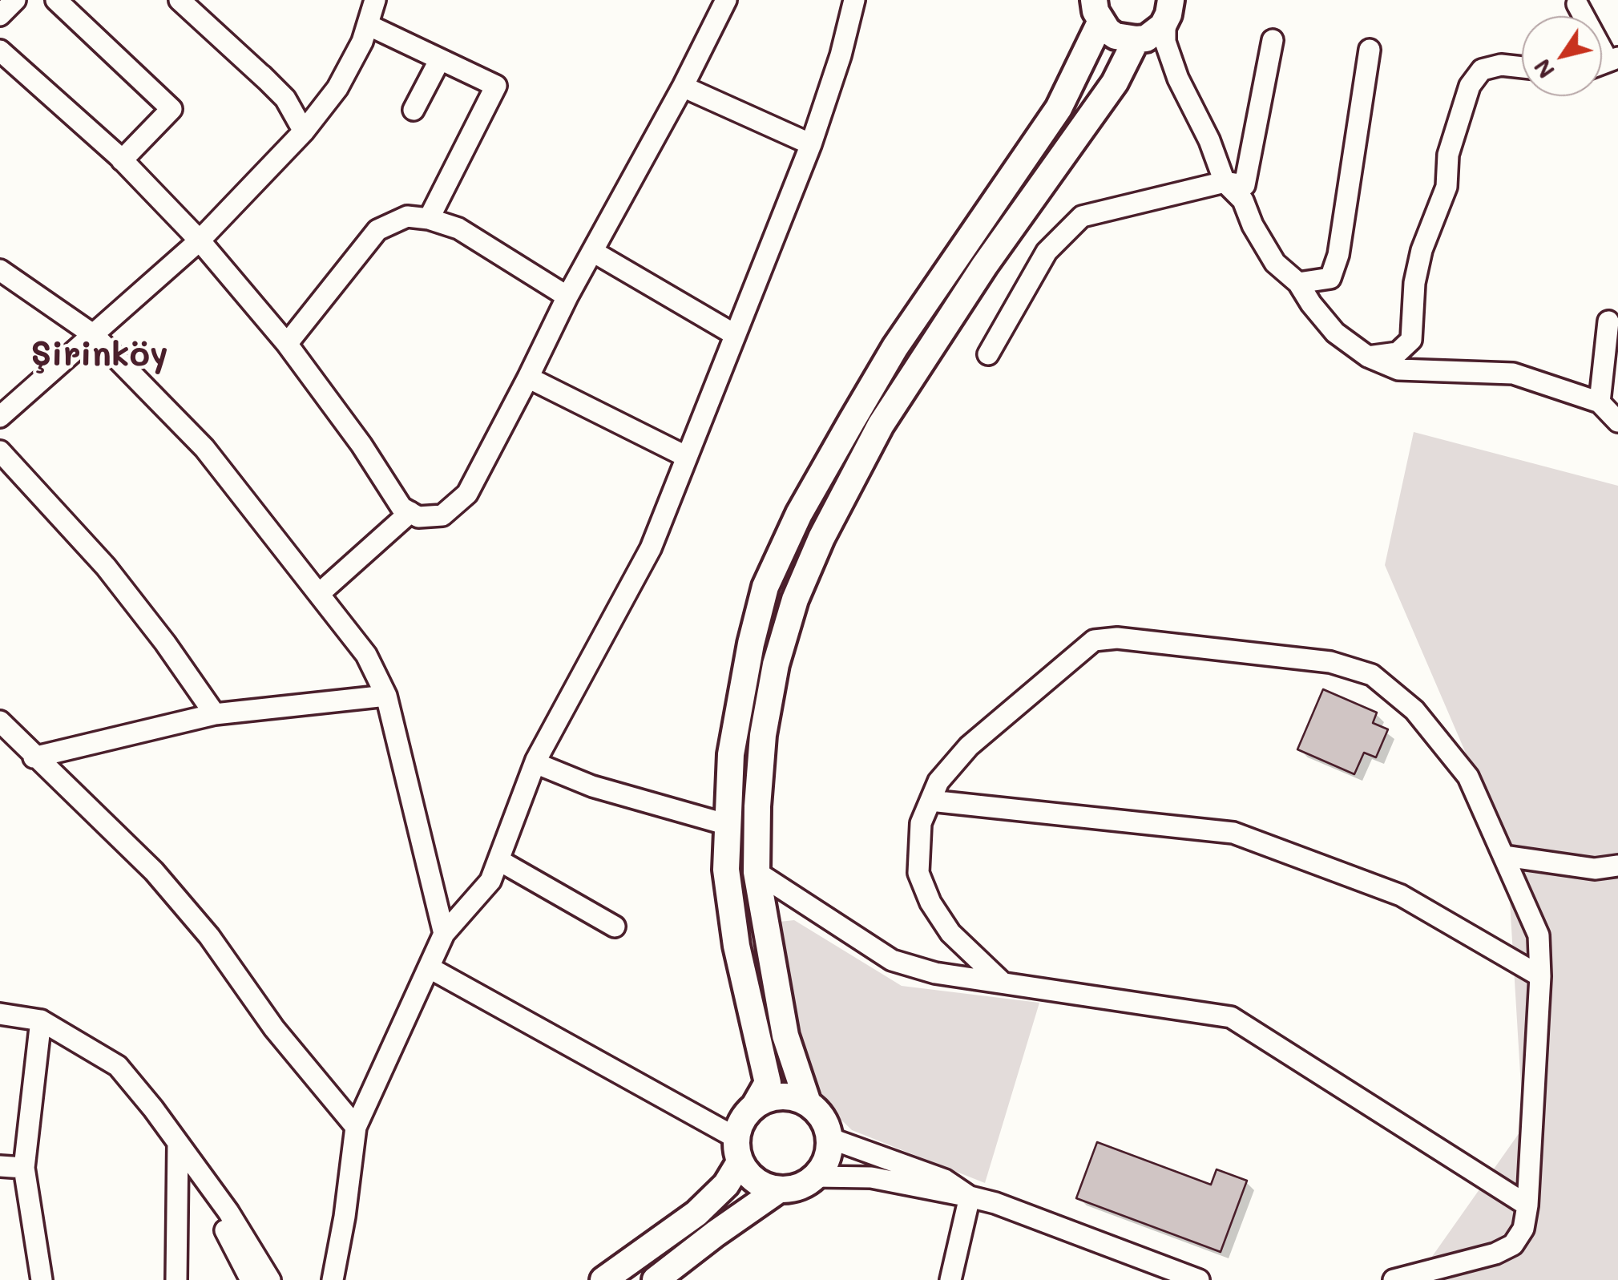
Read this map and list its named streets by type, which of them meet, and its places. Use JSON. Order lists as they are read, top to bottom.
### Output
{
  "districts": ["Şirinköy"],
  "north": "bottom left"
}
